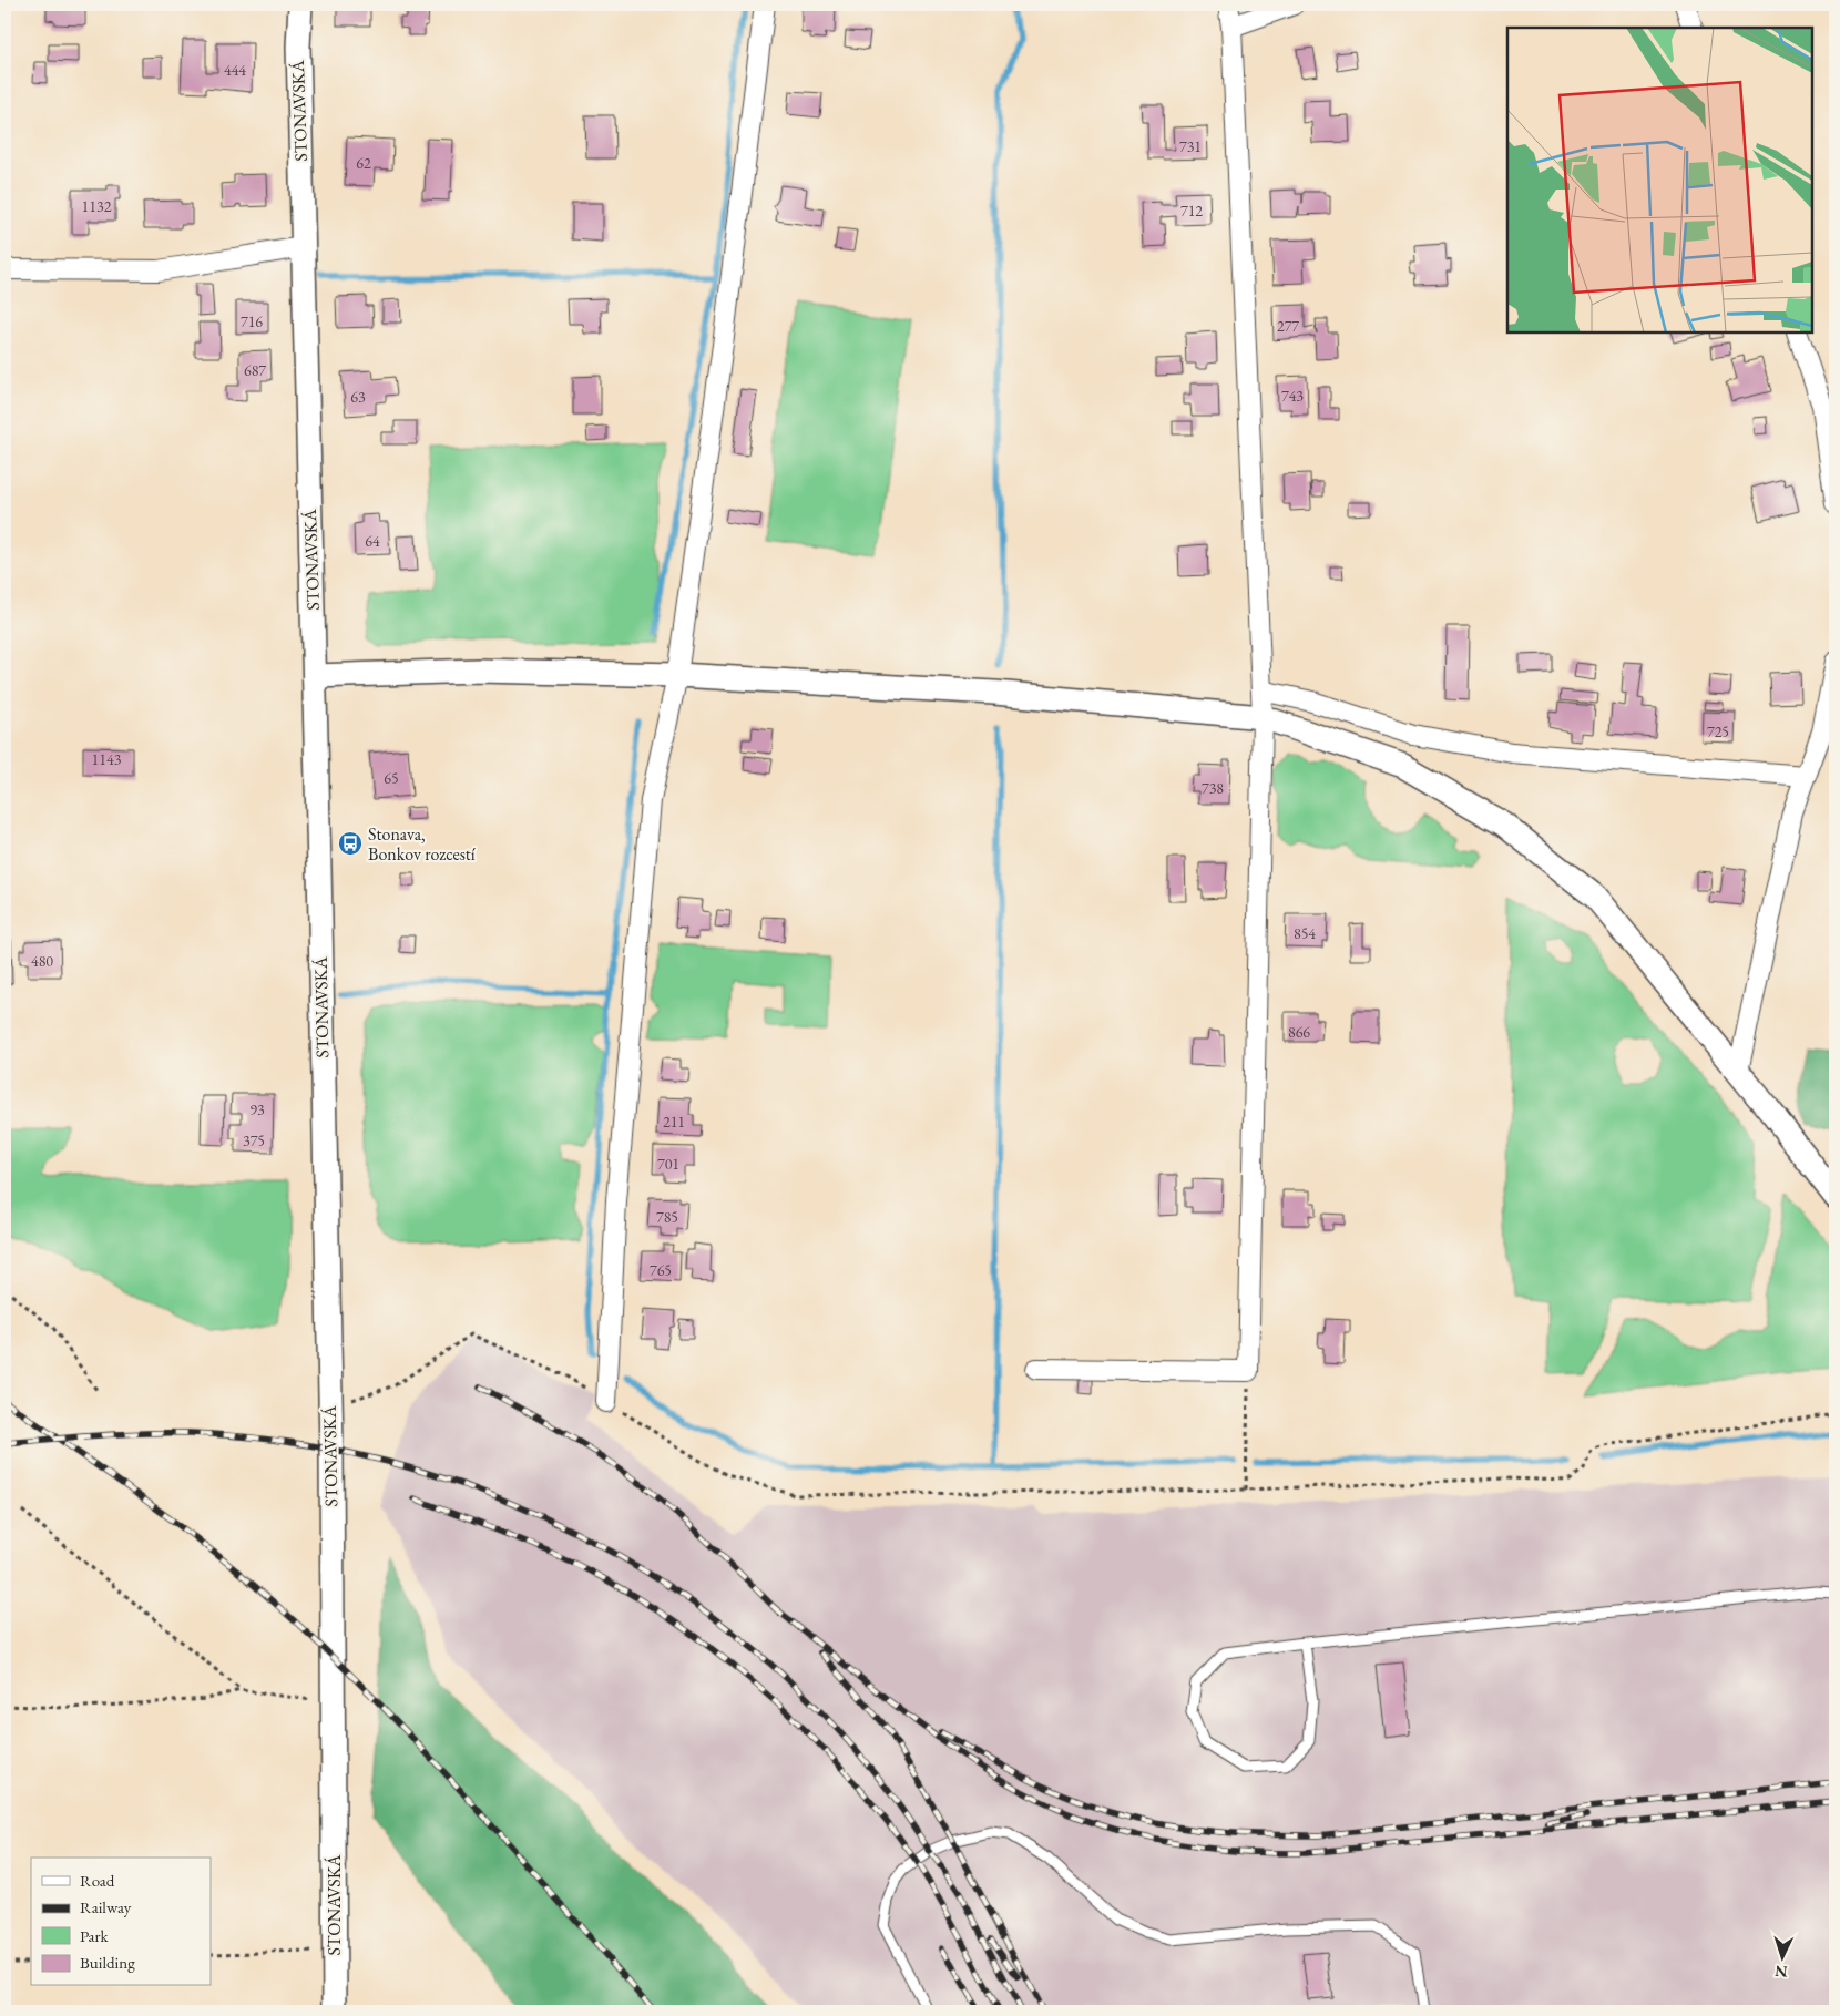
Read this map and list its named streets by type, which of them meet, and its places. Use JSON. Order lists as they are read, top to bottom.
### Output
{
  "streets": {
    "street": ["STONAVSKÁ"]
  },
  "places": {
    "bus stop": ["Stonava, Bonkov rozcestí"]
  },
  "house_numbers": [
    "444",
    "731",
    "62",
    "1132",
    "712",
    "716",
    "277",
    "687",
    "743",
    "63",
    "64",
    "725",
    "1143",
    "65",
    "738",
    "854",
    "480",
    "866",
    "93",
    "211",
    "375",
    "701",
    "785",
    "765"
  ],
  "legend": [
    "Road",
    "Railway",
    "Park",
    "Building"
  ],
  "north": "bottom"
}
